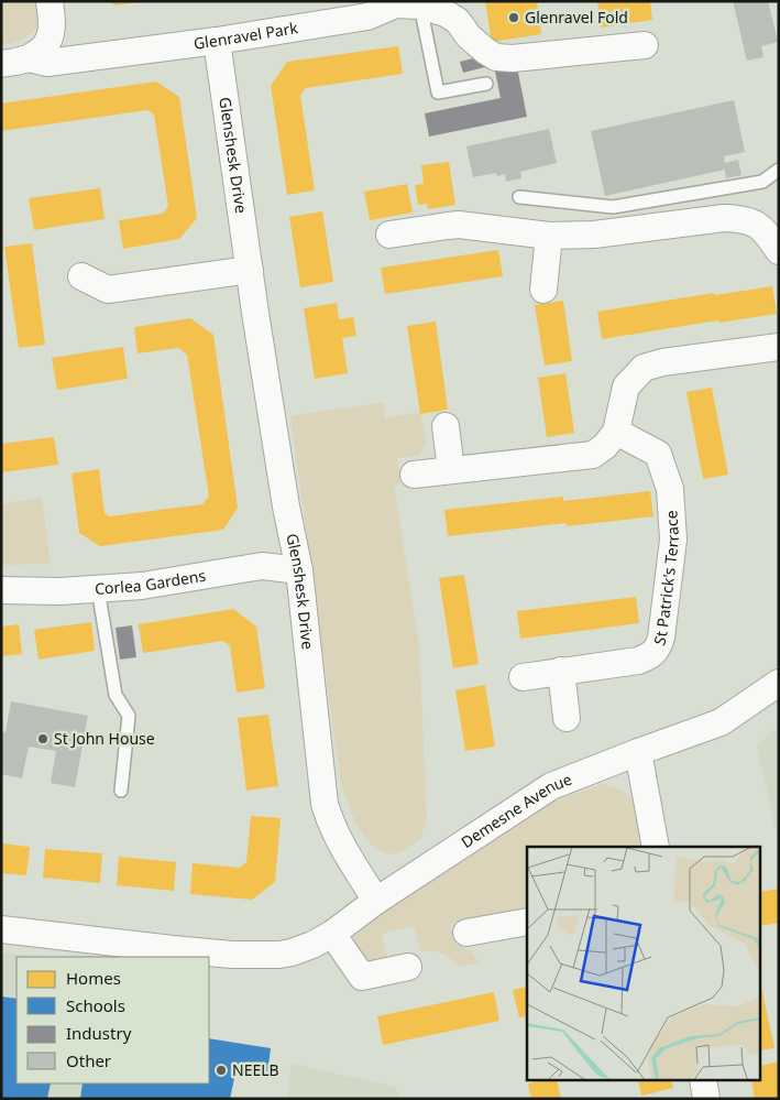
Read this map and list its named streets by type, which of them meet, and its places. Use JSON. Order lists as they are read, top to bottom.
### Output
{
  "streets": {
    "street": [
      "Glenravel Park",
      "Glenshesk Drive",
      "St Patrick's Terrace",
      "Corlea Gardens",
      "Demesne Avenue"
    ]
  },
  "crossings": [
    ["Glenravel Park", "Glenshesk Drive"],
    ["Glenshesk Drive", "Corlea Gardens"],
    ["Glenshesk Drive", "Demesne Avenue"]
  ],
  "places": ["Glenravel Fold", "St John House", "NEELB"],
  "legend": [
    "Homes",
    "Schools",
    "Industry",
    "Other"
  ]
}
